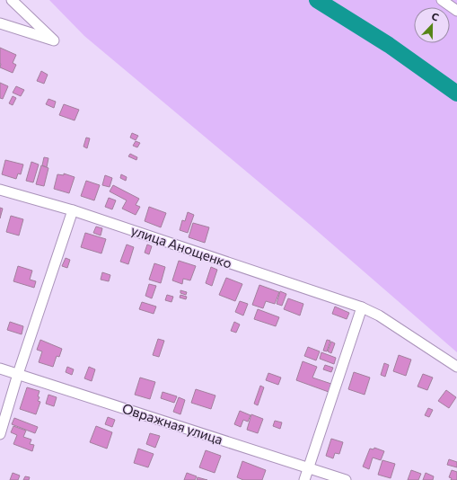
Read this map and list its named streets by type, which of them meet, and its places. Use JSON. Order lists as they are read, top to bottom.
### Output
{
  "streets": {
    "street": ["улица Анощенко", "Овражная улица"]
  },
  "north": "top"
}
